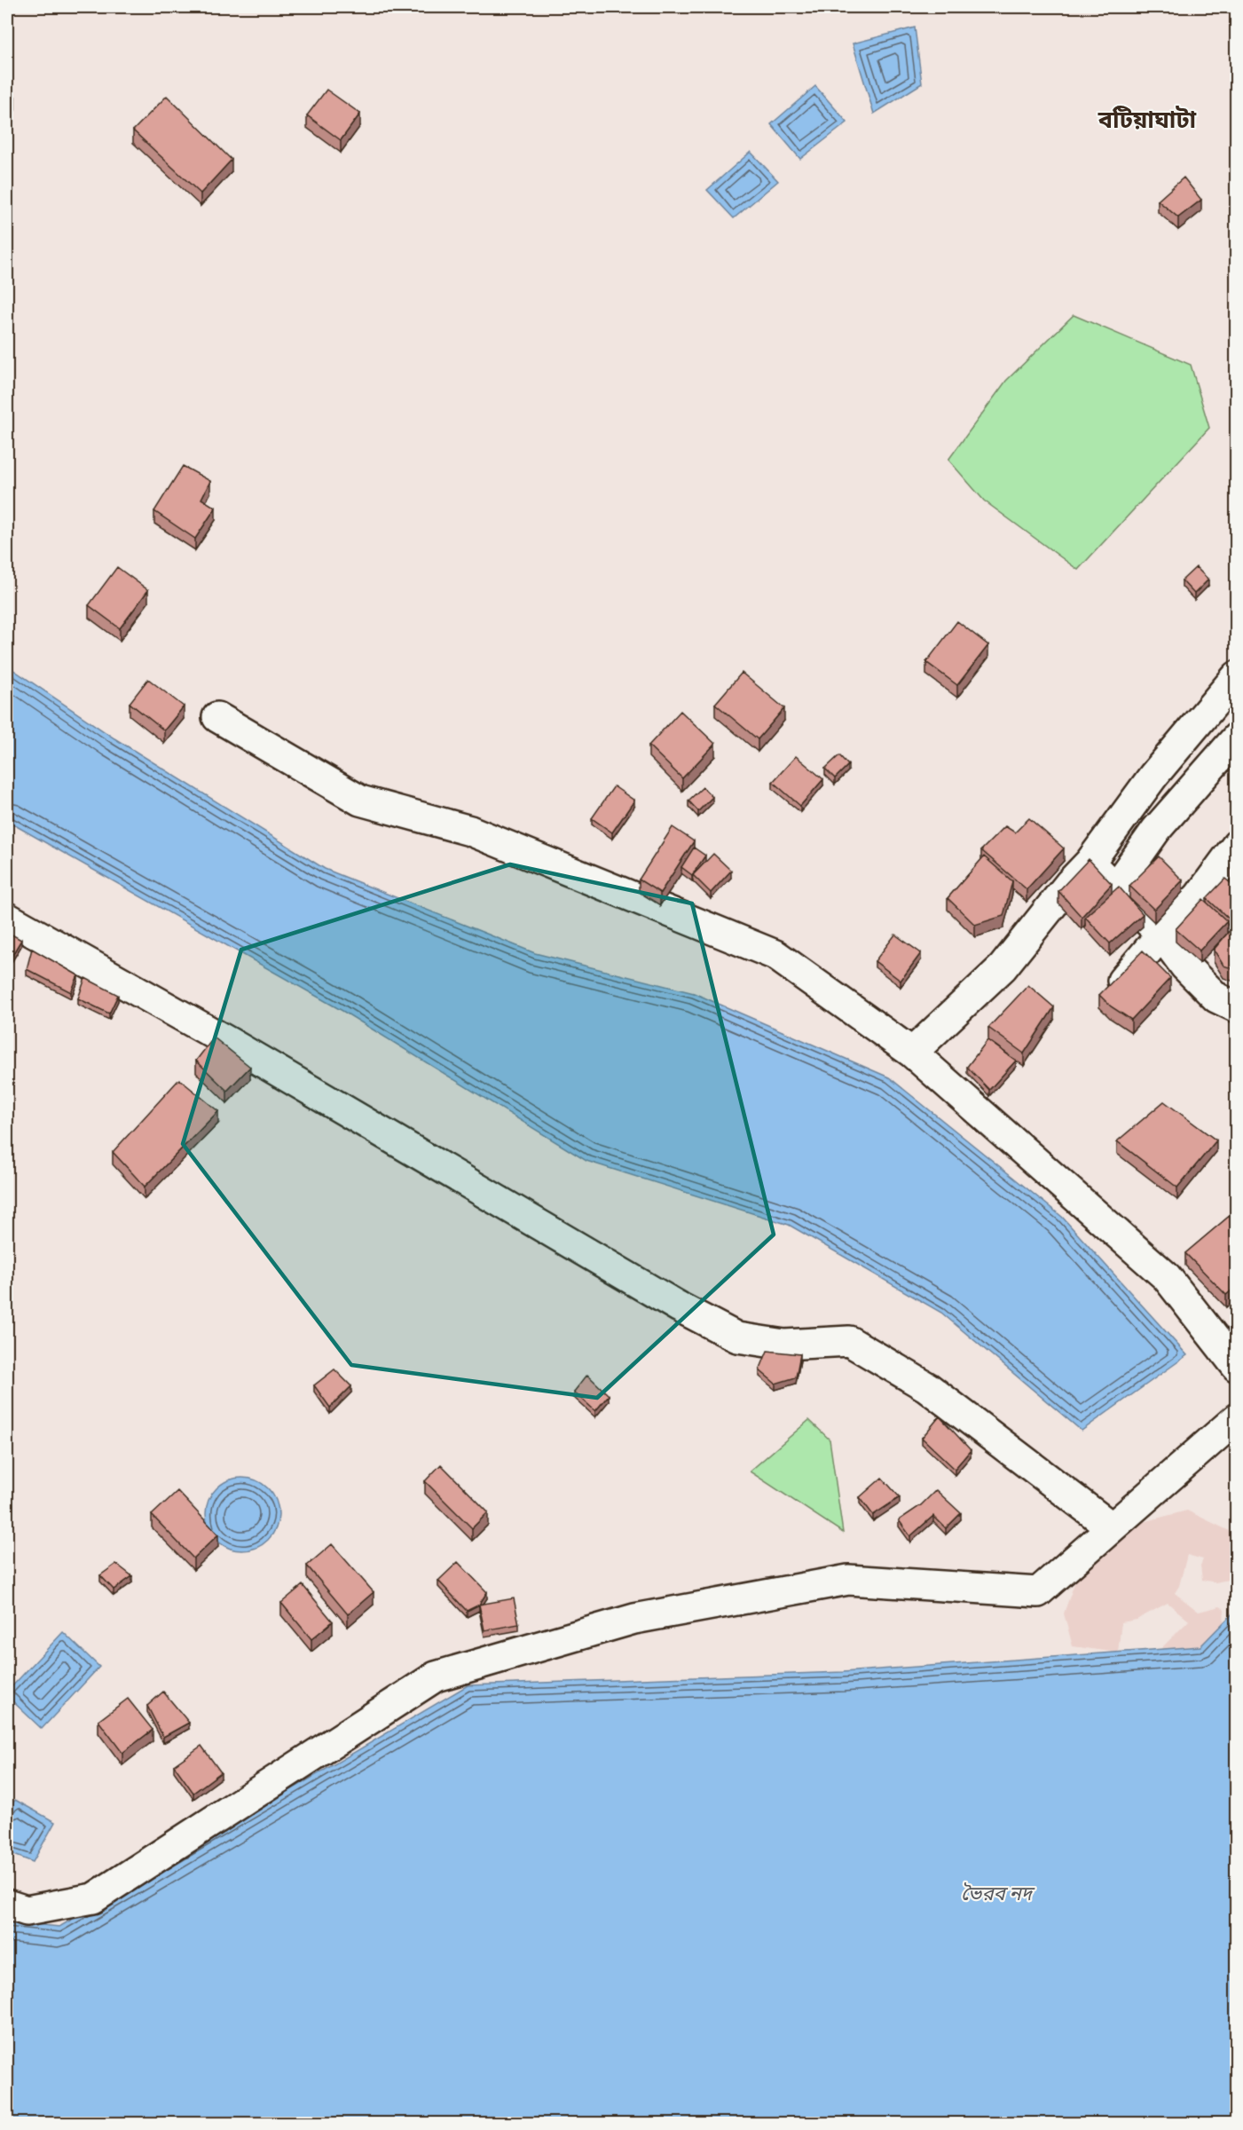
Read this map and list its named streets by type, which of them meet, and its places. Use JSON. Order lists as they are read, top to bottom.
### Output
{
  "districts": ["বটিয়াঘাটা"],
  "water": ["ভৈরব নদ"]
}
